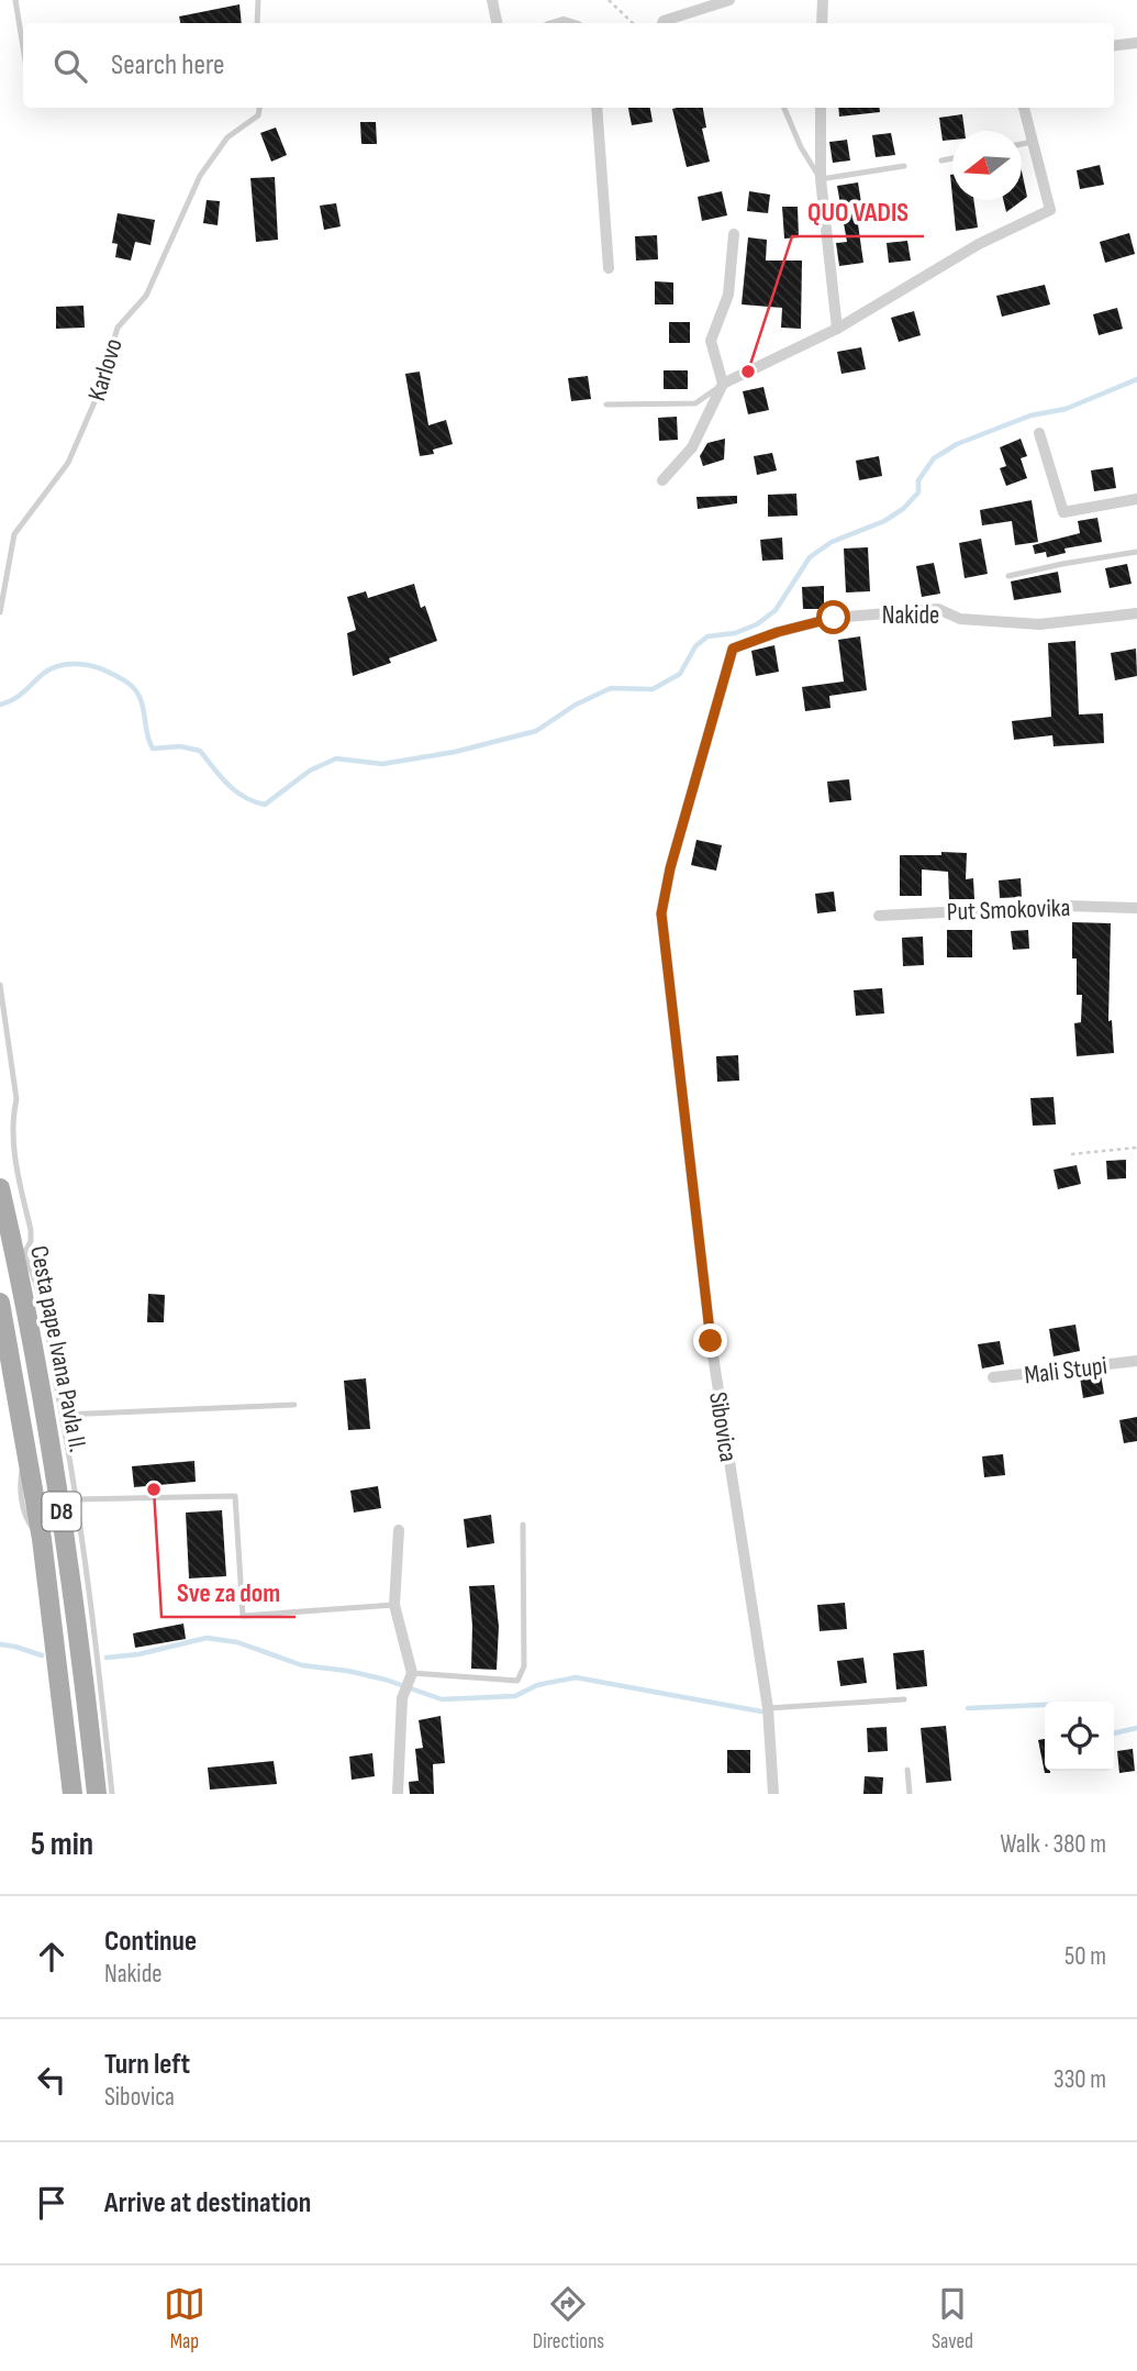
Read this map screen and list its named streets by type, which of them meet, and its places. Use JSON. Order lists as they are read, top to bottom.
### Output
{
  "streets": {
    "main road": ["Cesta pape Ivana Pavla II.", "D8"],
    "street": [
      "Nakide",
      "Put Smokovika",
      "Mali Stupi",
      "Sibovica"
    ],
    "lane": ["Karlovo"]
  },
  "crossings": [
    ["Nakide", "Sibovica"]
  ],
  "places": ["QUO VADIS", "Sve za dom"],
  "north": "left",
  "page": {
    "search": "Search here",
    "heading": ["5 min", "Walk · 380 m"],
    "list": [
      ["Continue", "Nakide", "50 m"],
      ["Turn left", "Sibovica", "330 m"],
      "Arrive at destination"
    ],
    "nav": ["Map", "Directions", "Saved"]
  }
}
